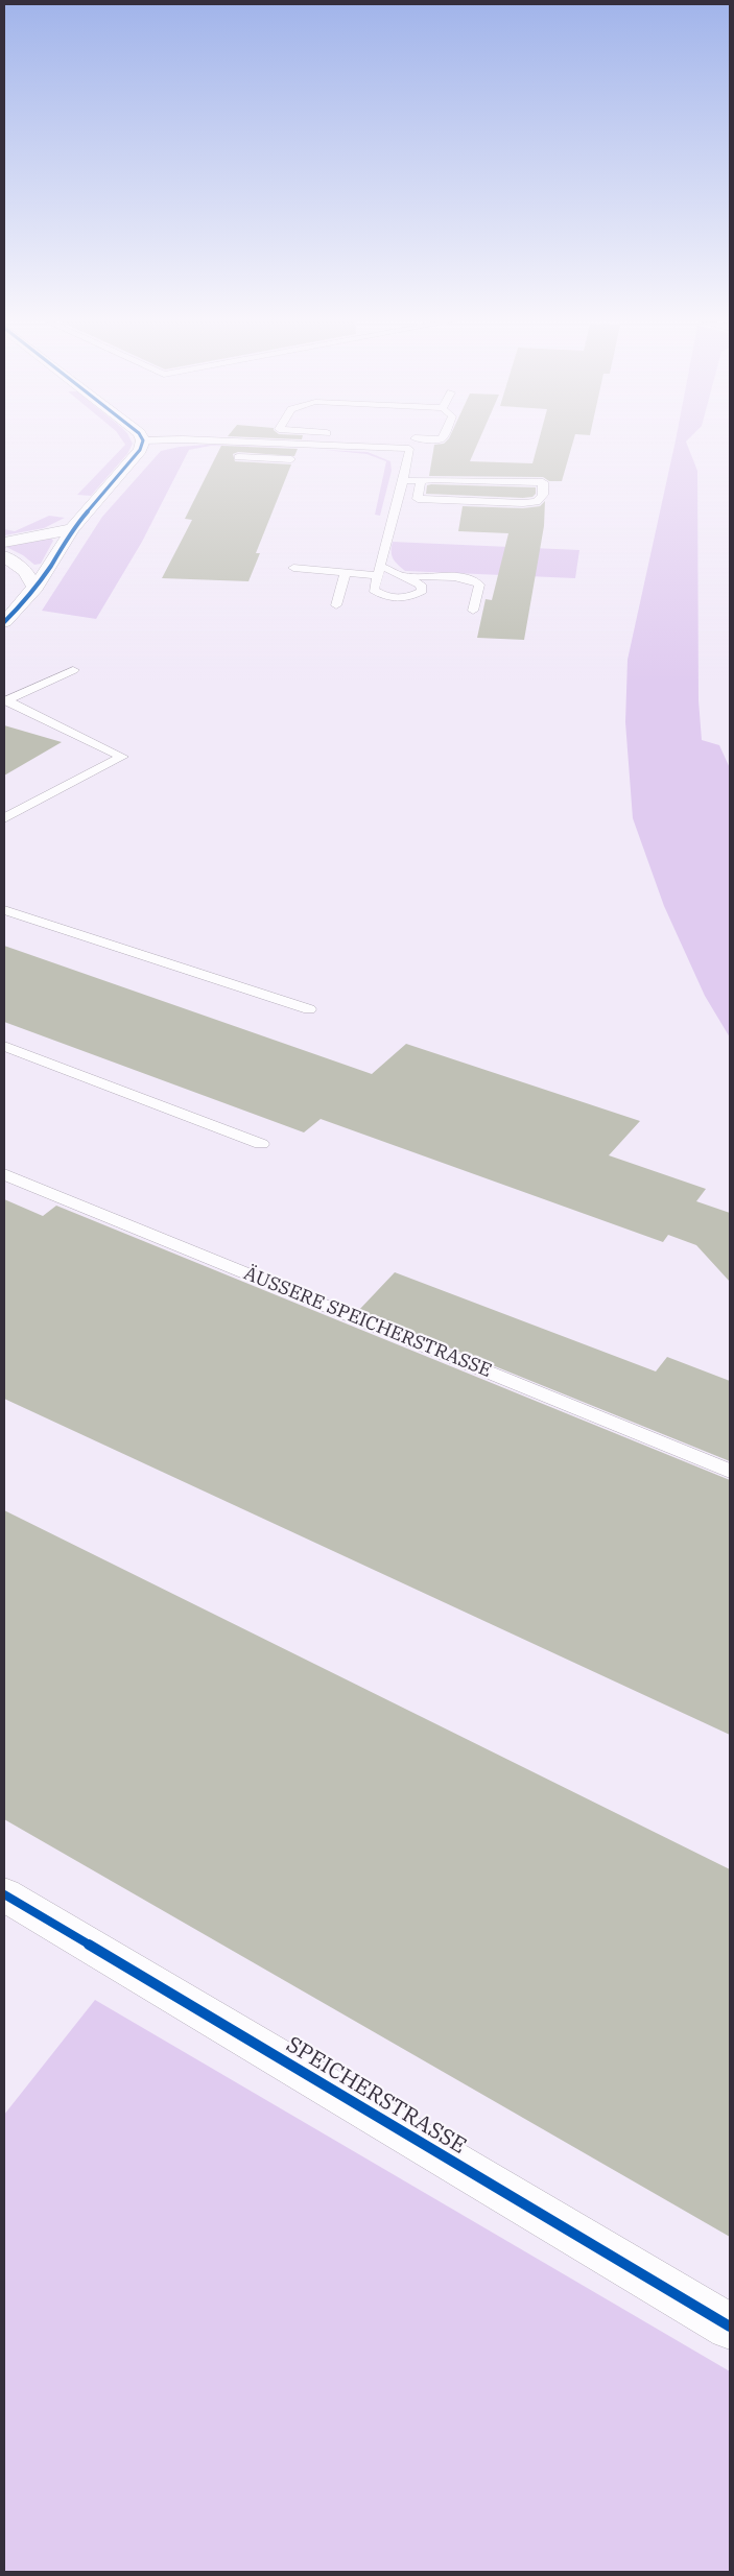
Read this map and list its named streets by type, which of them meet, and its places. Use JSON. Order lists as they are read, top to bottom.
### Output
{
  "streets": {
    "street": ["SPEICHERSTRASSE"],
    "lane": ["ÄUSSERE SPEICHERSTRASSE"]
  }
}
